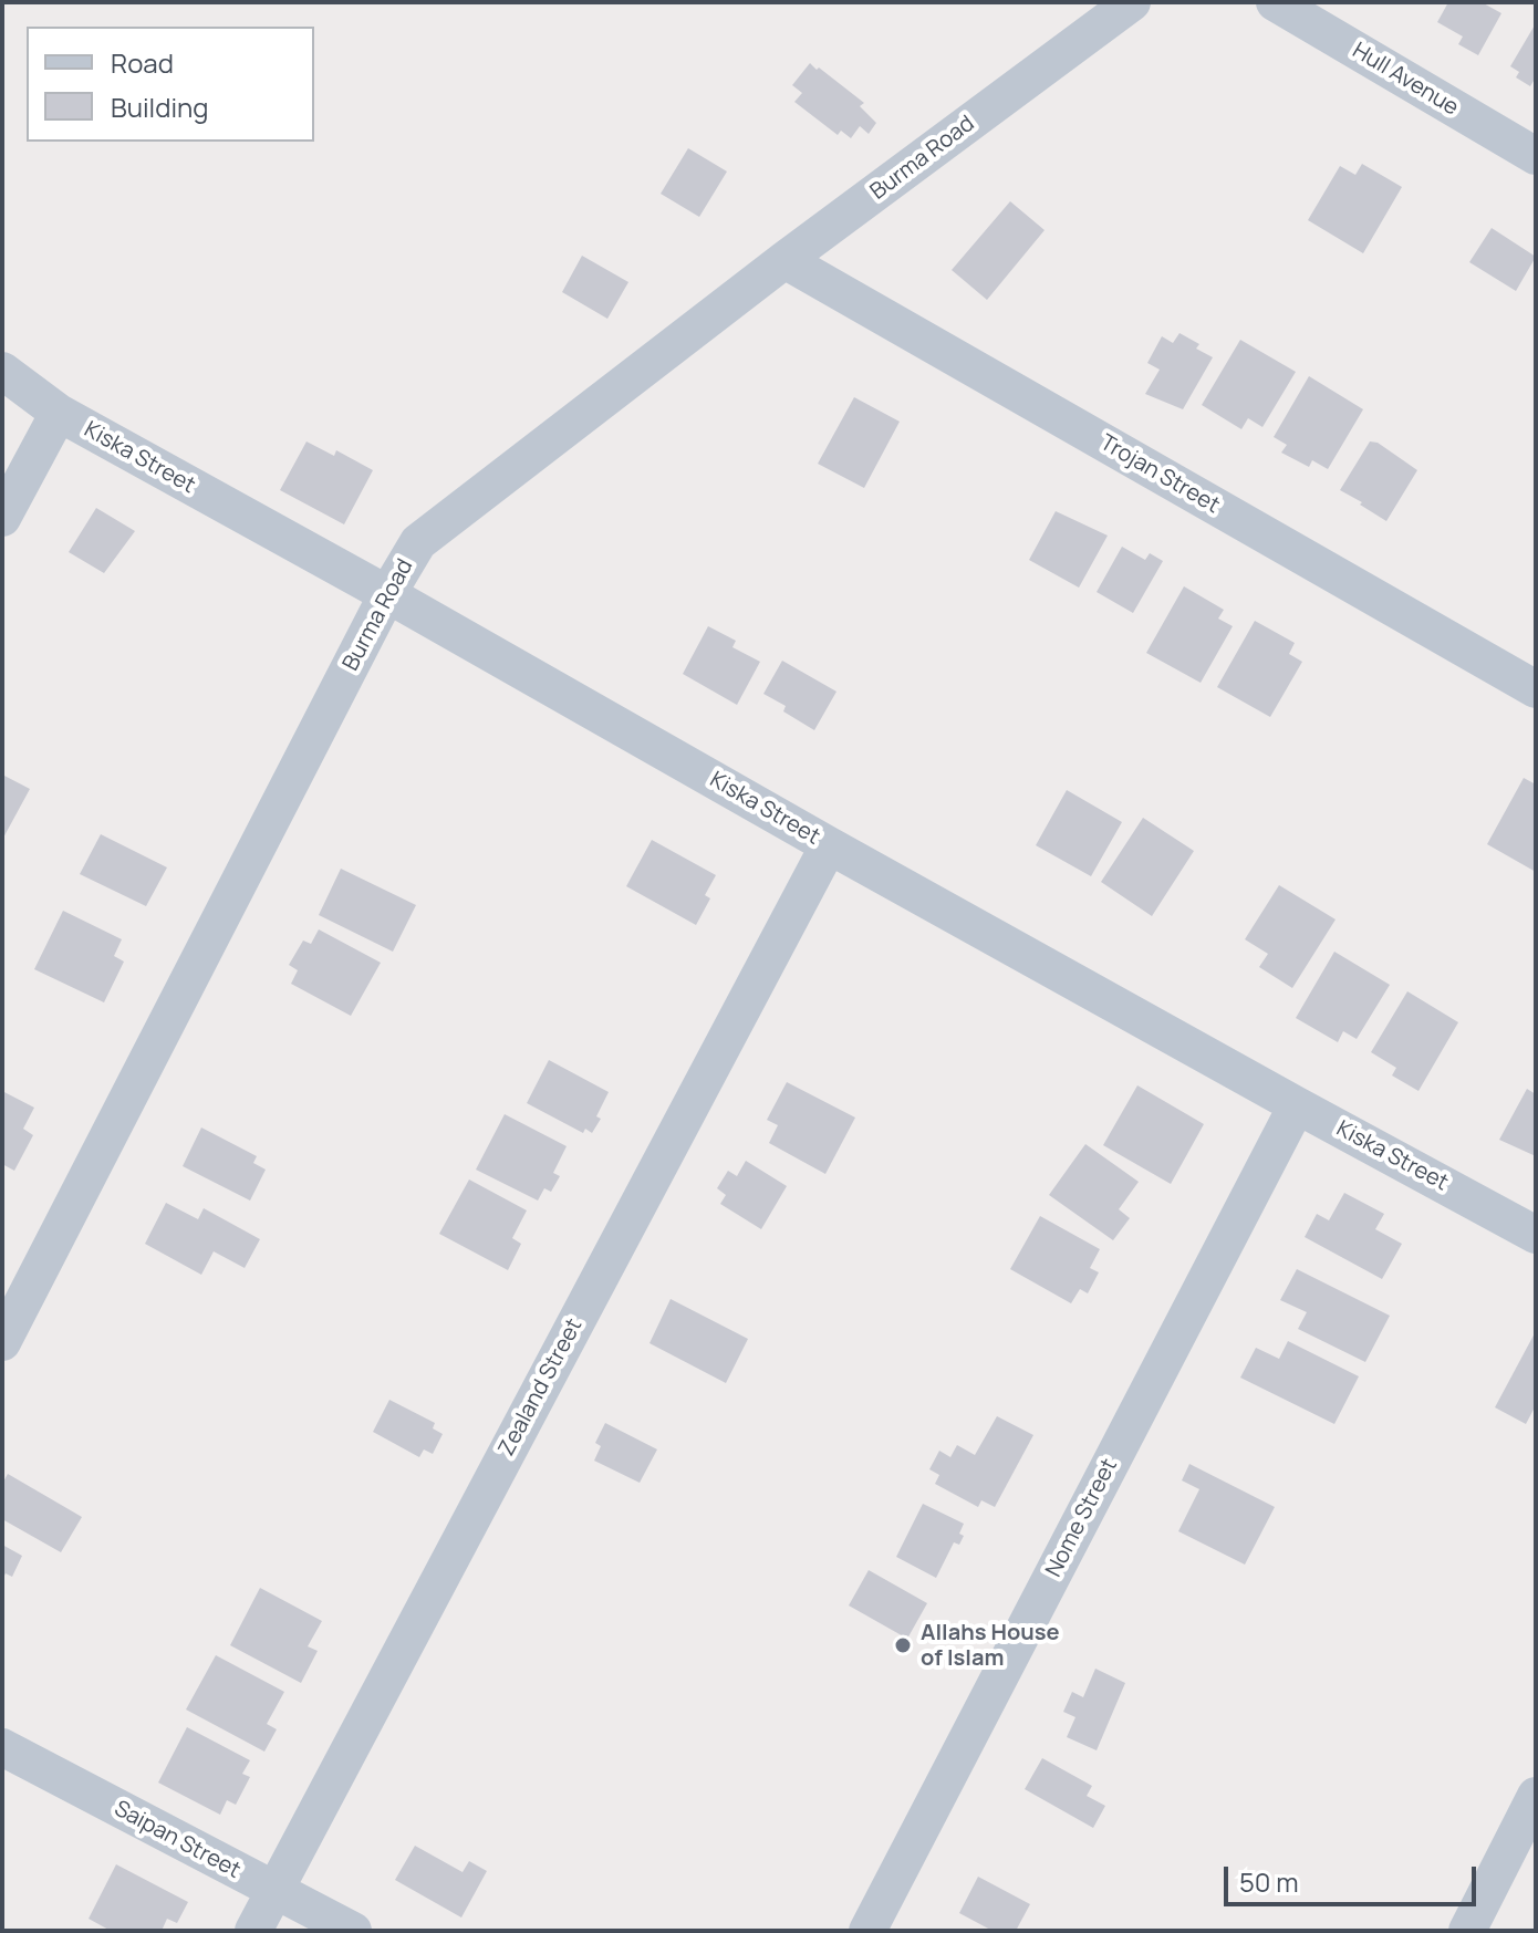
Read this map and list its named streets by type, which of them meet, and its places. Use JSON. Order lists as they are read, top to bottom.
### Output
{
  "streets": {
    "street": [
      "Hull Avenue",
      "Burma Road",
      "Kiska Street",
      "Trojan Street",
      "Zealand Street",
      "Nome Street",
      "Saipan Street"
    ]
  },
  "crossings": [
    ["Burma Road", "Kiska Street"],
    ["Burma Road", "Trojan Street"],
    ["Kiska Street", "Zealand Street"],
    ["Kiska Street", "Nome Street"],
    ["Zealand Street", "Saipan Street"]
  ],
  "places": ["Allahs House of Islam"],
  "legend": ["Road", "Building"],
  "scale_bar": "50 m"
}
